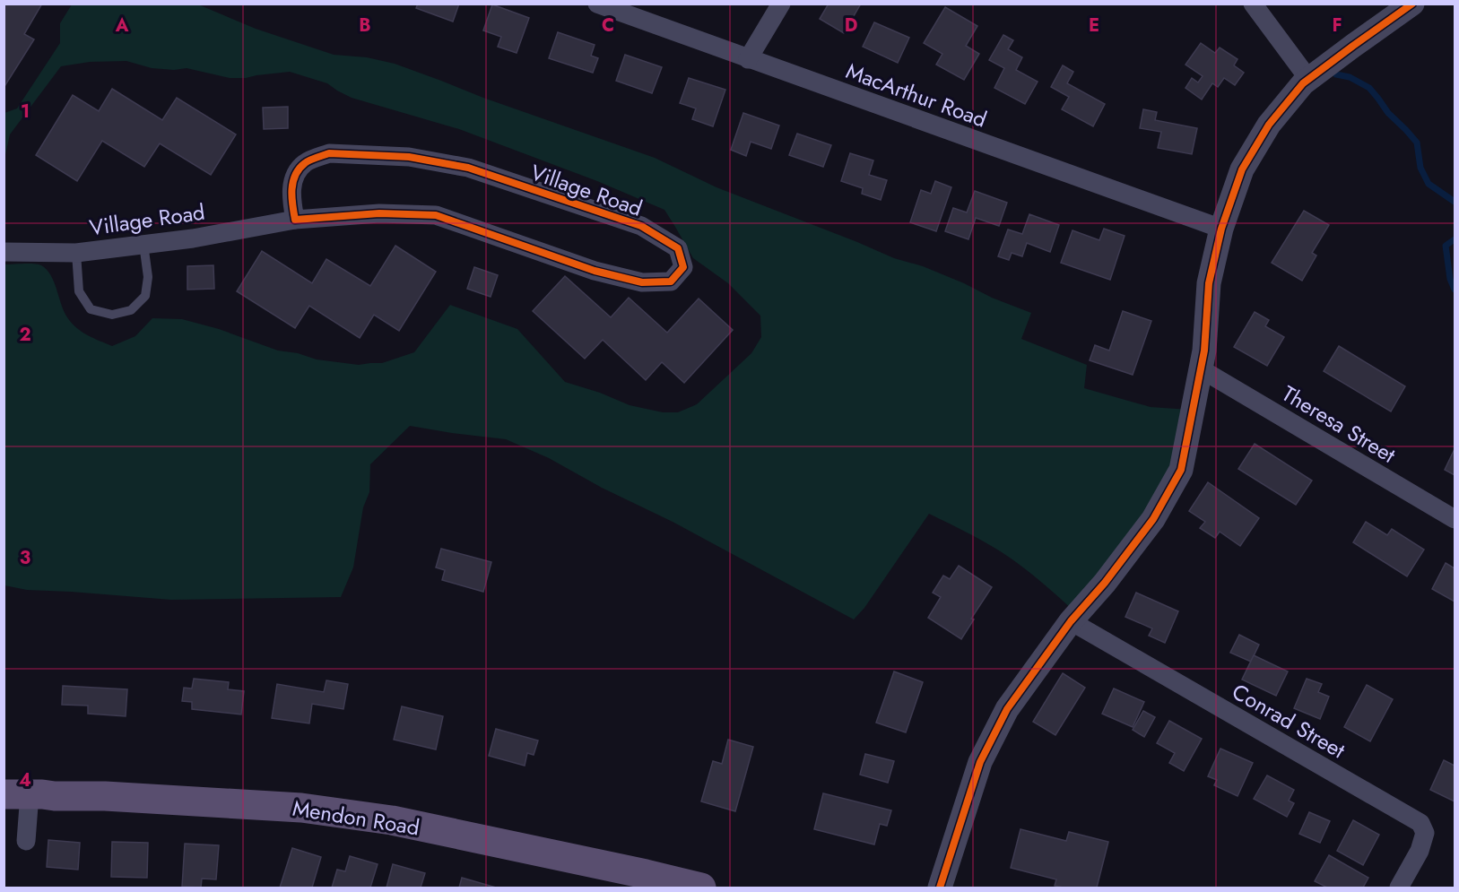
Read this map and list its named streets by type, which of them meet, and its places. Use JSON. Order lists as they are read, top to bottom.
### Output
{
  "streets": {
    "main road": ["Mendon Road"],
    "street": [
      "MacArthur Road",
      "Village Road",
      "Theresa Street",
      "Conrad Street"
    ]
  },
  "grid": {
    "columns": [
      "A",
      "B",
      "C",
      "D",
      "E",
      "F"
    ],
    "rows": [
      "1",
      "2",
      "3",
      "4"
    ]
  }
}
